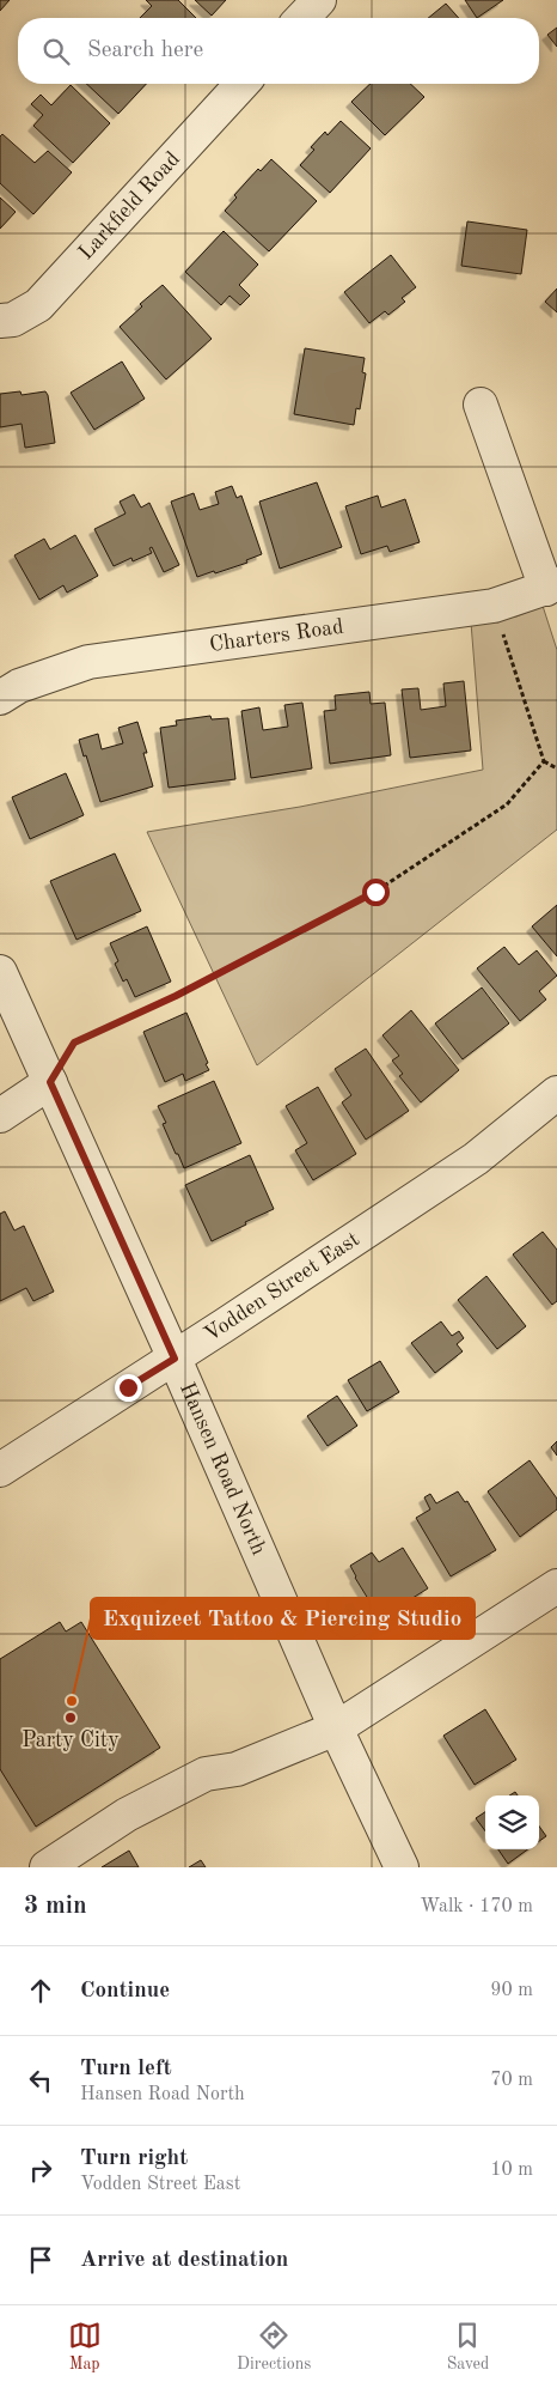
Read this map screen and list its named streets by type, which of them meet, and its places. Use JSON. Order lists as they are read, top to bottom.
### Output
{
  "streets": {
    "street": [
      "Larkfield Road",
      "Charters Road",
      "Vodden Street East",
      "Hansen Road North"
    ]
  },
  "crossings": [
    ["Vodden Street East", "Hansen Road North"]
  ],
  "places": ["Exquizeet Tattoo & Piercing Studio", "Party City"],
  "page": {
    "search": "Search here",
    "heading": ["3 min", "Walk · 170 m"],
    "list": [
      ["Continue", "90 m"],
      ["Turn left", "Hansen Road North", "70 m"],
      ["Turn right", "Vodden Street East", "10 m"],
      "Arrive at destination"
    ],
    "nav": ["Map", "Directions", "Saved"]
  }
}
